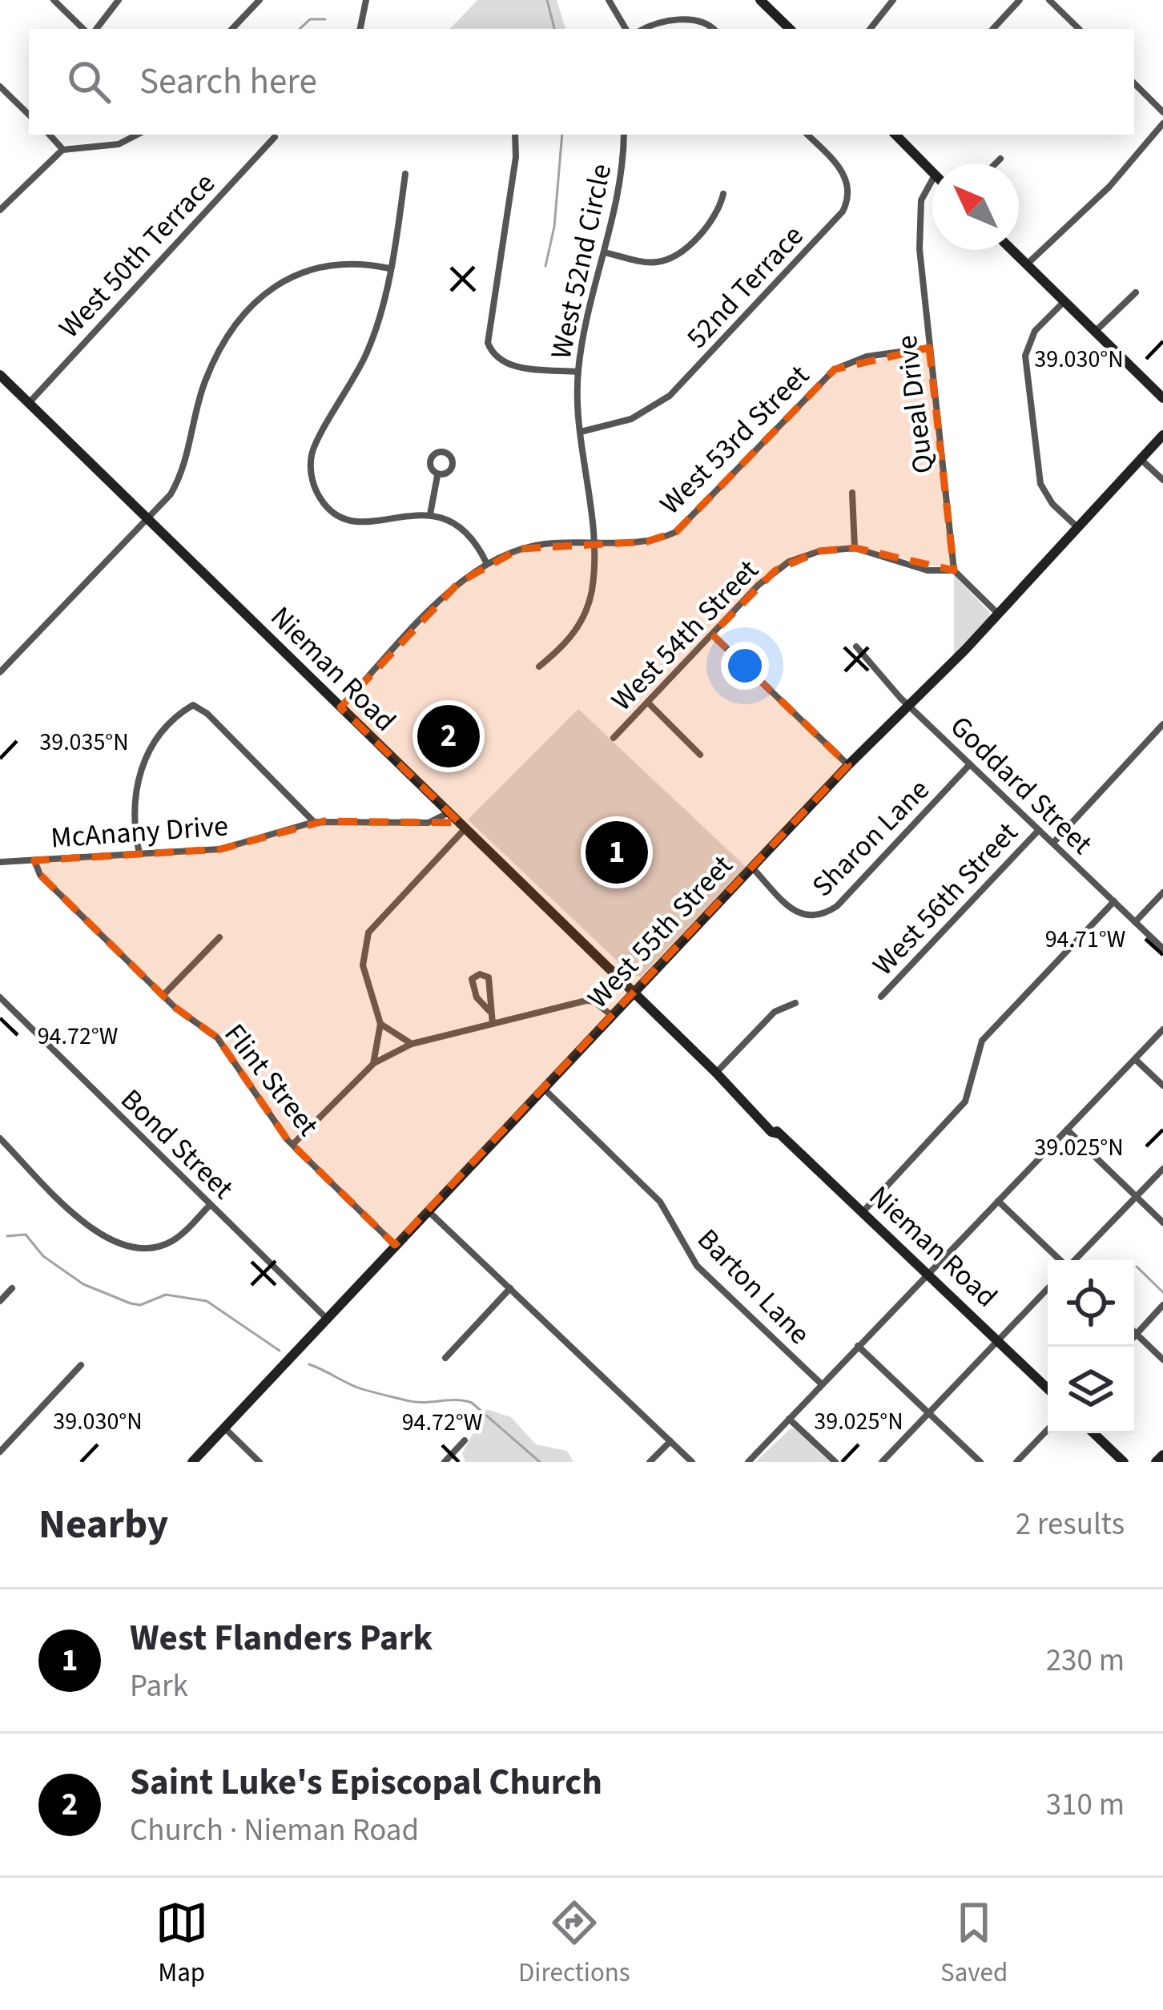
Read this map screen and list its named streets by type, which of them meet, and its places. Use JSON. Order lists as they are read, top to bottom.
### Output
{
  "streets": {
    "street": [
      "West 50th Terrace",
      "West 52nd Circle",
      "52nd Terrace",
      "Queal Drive",
      "West 53rd Street",
      "West 54th Street",
      "Nieman Road",
      "Goddard Street",
      "McAnany Drive",
      "Sharon Lane",
      "West 56th Street",
      "West 55th Street",
      "Flint Street",
      "Bond Street",
      "Barton Lane"
    ]
  },
  "crossings": [
    ["West 50th Terrace", "Nieman Road"],
    ["West 52nd Circle", "52nd Terrace"],
    ["West 52nd Circle", "West 53rd Street"],
    ["Queal Drive", "West 53rd Street"],
    ["Queal Drive", "West 54th Street"],
    ["West 53rd Street", "Nieman Road"],
    ["Nieman Road", "McAnany Drive"],
    ["Nieman Road", "West 55th Street"],
    ["Goddard Street", "Sharon Lane"],
    ["Goddard Street", "West 56th Street"],
    ["Goddard Street", "West 55th Street"],
    ["McAnany Drive", "Flint Street"],
    ["Sharon Lane", "West 55th Street"],
    ["West 55th Street", "Flint Street"],
    ["West 55th Street", "Bond Street"],
    ["West 55th Street", "Barton Lane"]
  ],
  "north": "top left",
  "page": {
    "search": "Search here",
    "pins": ["2", "1"],
    "heading": ["Nearby", "2 results"],
    "list": [
      {
        "mark": "1",
        "name": "West Flanders Park",
        "note": "Park",
        "value": "230 m"
      },
      {
        "mark": "2",
        "name": "Saint Luke's Episcopal Church",
        "note": "Church · Nieman Road",
        "value": "310 m"
      }
    ],
    "nav": ["Map", "Directions", "Saved"]
  },
  "coordinates": [
    "39.030°N",
    "39.035°N",
    "94.71°W",
    "94.72°W",
    "39.025°N"
  ]
}
